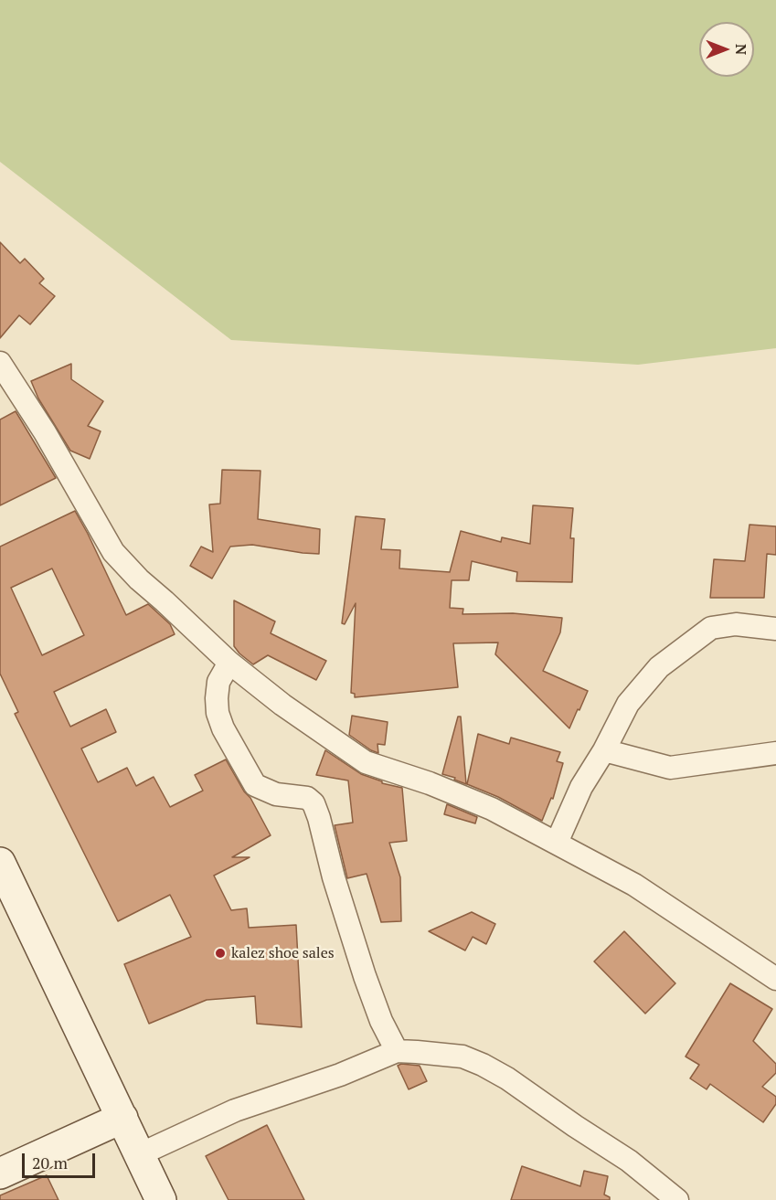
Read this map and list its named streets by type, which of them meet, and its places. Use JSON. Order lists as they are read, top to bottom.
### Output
{
  "places": ["kalez shoe sales"],
  "scale_bar": "20 m",
  "north": "right"
}
